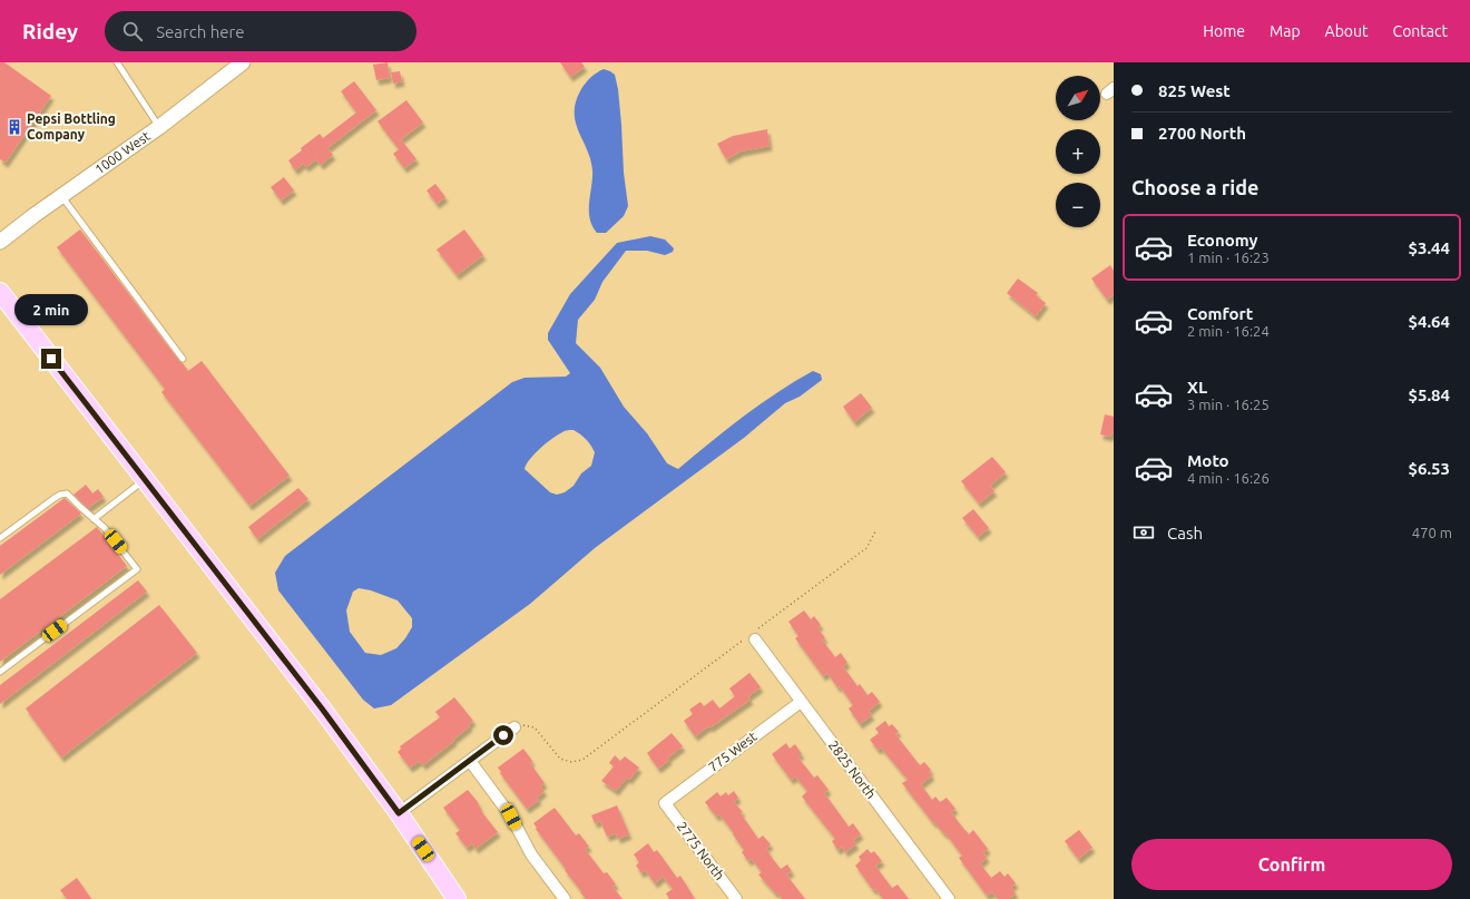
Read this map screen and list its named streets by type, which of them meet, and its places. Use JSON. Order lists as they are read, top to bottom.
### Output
{
  "streets": {
    "street": [
      "1000 West",
      "775 West",
      "2825 North",
      "2775 North"
    ]
  },
  "crossings": [
    ["775 West", "2825 North"],
    ["775 West", "2775 North"]
  ],
  "places": {
    "building": ["Pepsi Bottling Company"]
  },
  "north": "top right",
  "page": {
    "header": "Ridey",
    "search": "Search here",
    "nav": [
      "Home",
      "Map",
      "About",
      "Contact"
    ],
    "banner": ["825 West", "2700 North"],
    "map_buttons": ["+", "−"],
    "heading": "Choose a ride",
    "list": [
      {
        "name": "Economy",
        "note": "1 min · 16:23",
        "value": "$3.44"
      },
      {
        "name": "Comfort",
        "note": "2 min · 16:24",
        "value": "$4.64"
      },
      {
        "name": "XL",
        "note": "3 min · 16:25",
        "value": "$5.84"
      },
      {
        "name": "Moto",
        "note": "4 min · 16:26",
        "value": "$6.53"
      }
    ],
    "bubble": "2 min",
    "pay": ["Cash", "470 m"],
    "buttons": "Confirm"
  }
}
